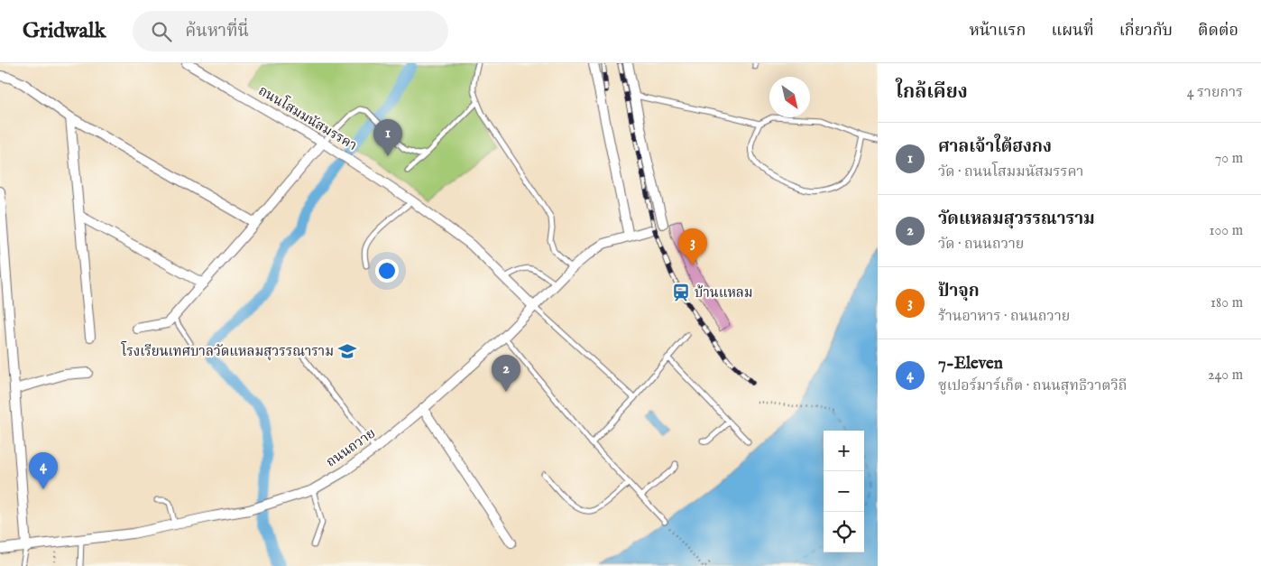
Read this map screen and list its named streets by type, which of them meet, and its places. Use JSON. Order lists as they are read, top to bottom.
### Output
{
  "streets": {
    "street": ["ถนนโสมมนัสมรรคา", "ถนนถวาย"]
  },
  "crossings": [
    ["ถนนโสมมนัสมรรคา", "ถนนถวาย"]
  ],
  "places": {
    "station": ["บ้านแหลม"],
    "school or university": ["โรงเรียนเทศบาลวัดแหลมสุวรรณาราม"]
  },
  "north": "bottom right",
  "page": {
    "header": "Gridwalk",
    "search": "ค้นหาที่นี่",
    "nav": [
      "หน้าแรก",
      "แผนที่",
      "เกี่ยวกับ",
      "ติดต่อ"
    ],
    "heading": ["ใกล้เคียง", "4 รายการ"],
    "pins": [
      "1",
      "3",
      "2",
      "4"
    ],
    "list": [
      {
        "mark": "1",
        "name": "ศาลเจ้าใต้ฮงกง",
        "note": "วัด · ถนนโสมมนัสมรรคา",
        "value": "70 m"
      },
      {
        "mark": "2",
        "name": "วัดแหลมสุวรรณาราม",
        "note": "วัด · ถนนถวาย",
        "value": "100 m"
      },
      {
        "mark": "3",
        "name": "ป้าจุก",
        "note": "ร้านอาหาร · ถนนถวาย",
        "value": "180 m"
      },
      {
        "mark": "4",
        "name": "7-Eleven",
        "note": "ซูเปอร์มาร์เก็ต · ถนนสุทธิวาตวิถี",
        "value": "240 m"
      }
    ],
    "map_buttons": ["+", "−"]
  }
}
